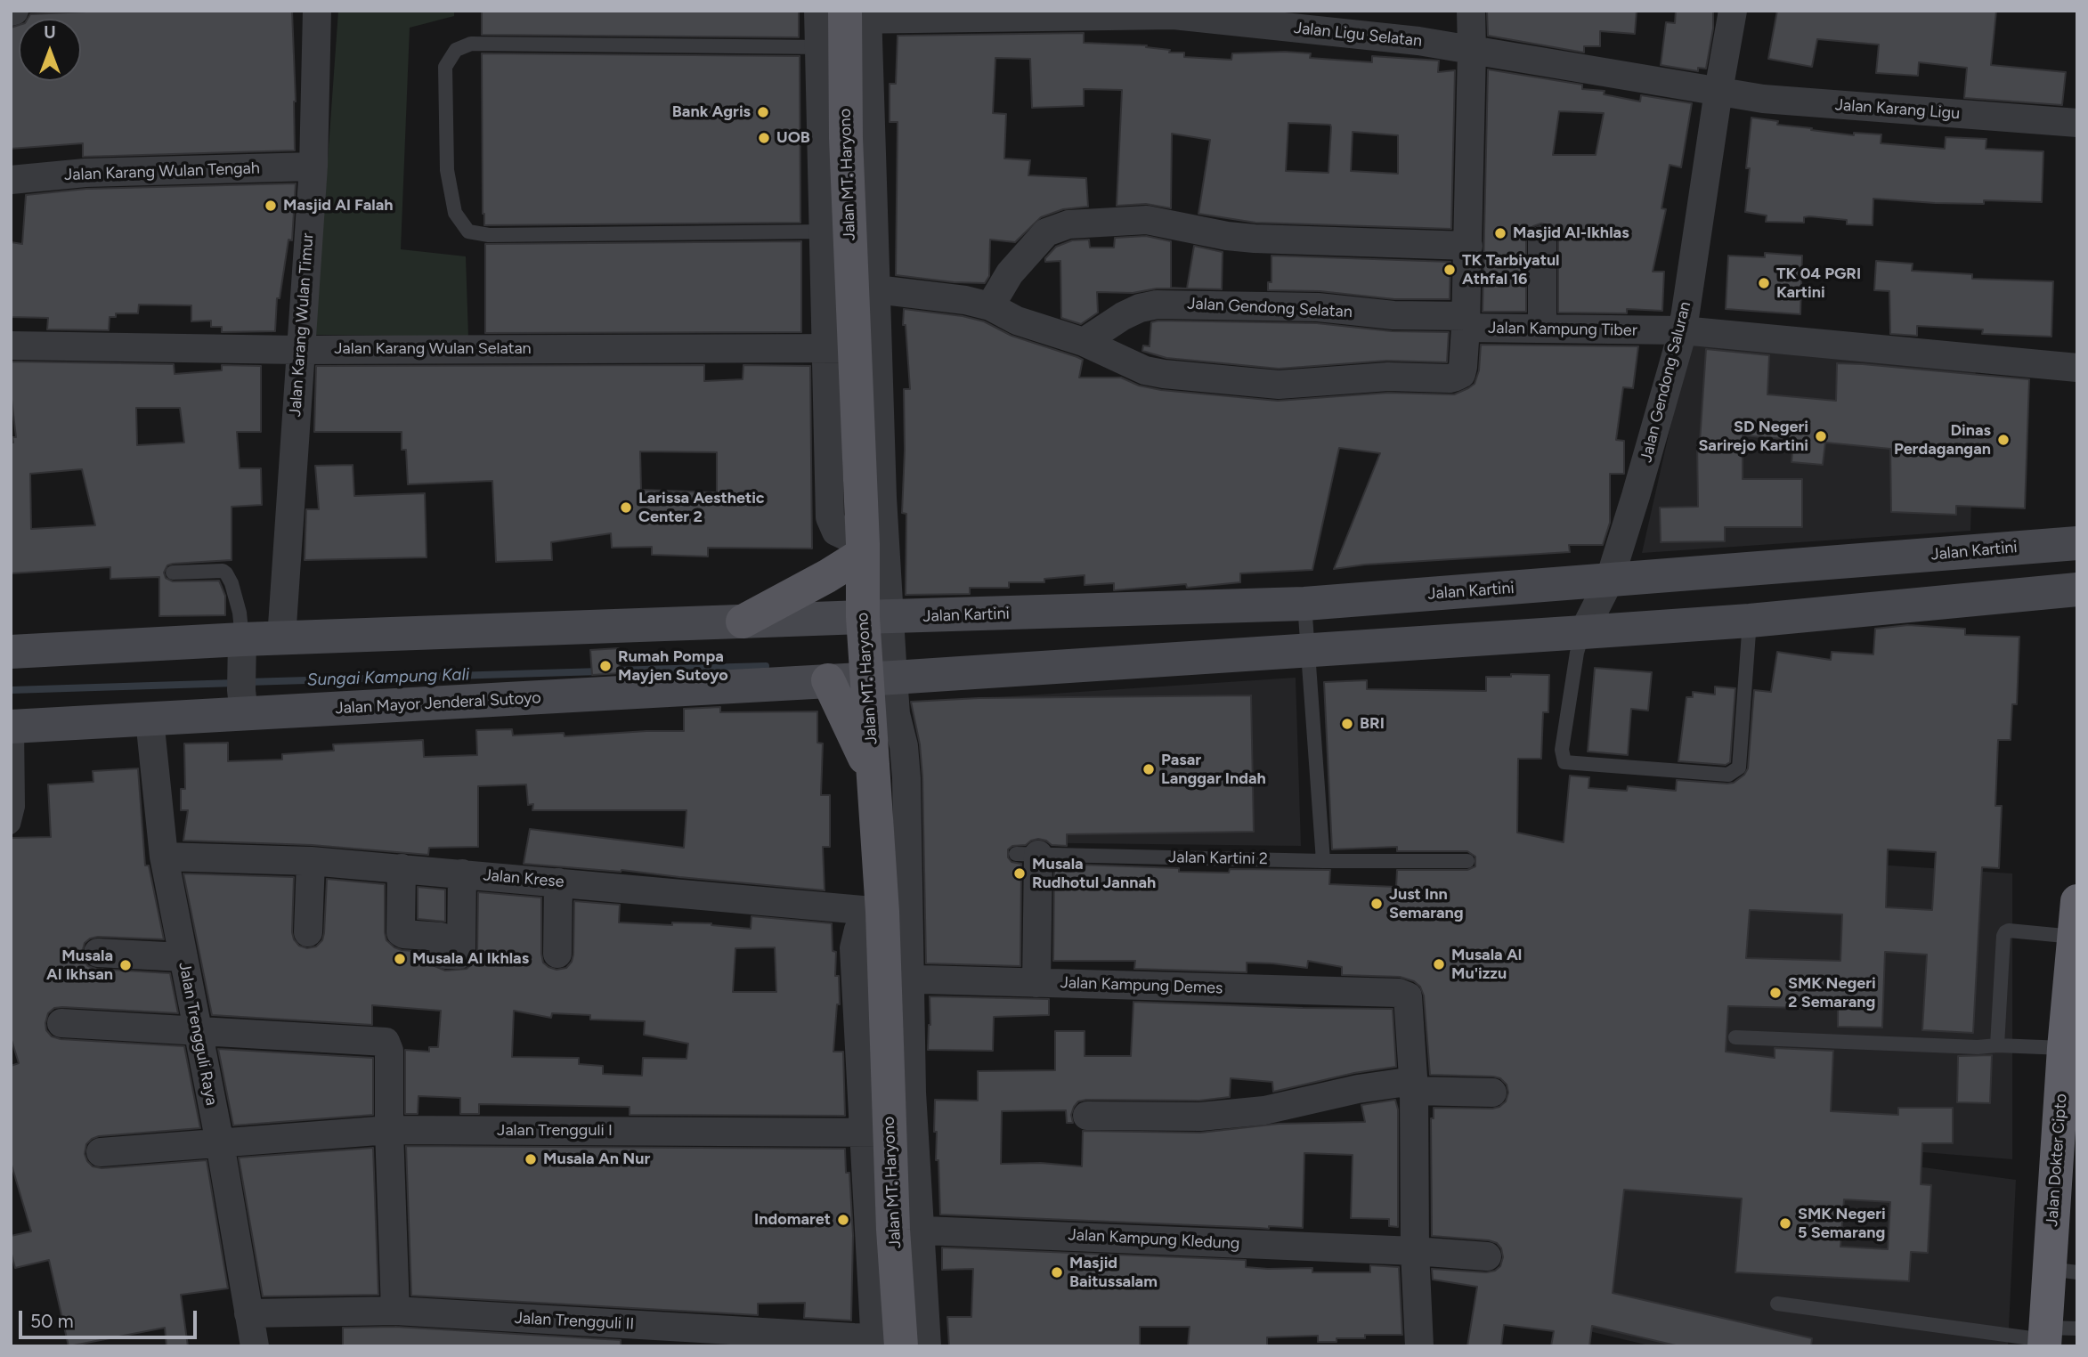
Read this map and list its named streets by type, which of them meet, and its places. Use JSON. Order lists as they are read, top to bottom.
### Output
{
  "streets": {
    "highway": ["Jalan Dokter Cipto"],
    "main road": ["Jalan MT. Haryono", "Jalan Kartini", "Jalan Mayor Jenderal Sutoyo"],
    "street": [
      "Jalan Ligu Selatan",
      "Jalan Karang Ligu",
      "Jalan Karang Wulan Tengah",
      "Jalan Gendong Selatan",
      "Jalan Karang Wulan Timur",
      "Jalan Kampung Tiber",
      "Jalan Karang Wulan Selatan",
      "Jalan Gendong Saluran",
      "Jalan Kartini 2",
      "Jalan Krese",
      "Jalan Kampung Demes",
      "Jalan Trengguli Raya",
      "Jalan Trengguli I",
      "Jalan Kampung Kledung",
      "Jalan Trengguli II"
    ]
  },
  "crossings": [
    ["Jalan Ligu Selatan", "Jalan Karang Ligu"],
    ["Jalan Ligu Selatan", "Jalan MT. Haryono"],
    ["Jalan Ligu Selatan", "Jalan Gendong Saluran"],
    ["Jalan Karang Ligu", "Jalan Gendong Saluran"],
    ["Jalan Karang Wulan Tengah", "Jalan Karang Wulan Timur"],
    ["Jalan MT. Haryono", "Jalan Kampung Tiber"],
    ["Jalan MT. Haryono", "Jalan Karang Wulan Selatan"],
    ["Jalan MT. Haryono", "Jalan Kartini"],
    ["Jalan MT. Haryono", "Jalan Mayor Jenderal Sutoyo"],
    ["Jalan MT. Haryono", "Jalan Krese"],
    ["Jalan MT. Haryono", "Jalan Kampung Demes"],
    ["Jalan MT. Haryono", "Jalan Trengguli I"],
    ["Jalan MT. Haryono", "Jalan Kampung Kledung"],
    ["Jalan MT. Haryono", "Jalan Trengguli II"],
    ["Jalan Gendong Selatan", "Jalan Kampung Tiber"],
    ["Jalan Karang Wulan Timur", "Jalan Karang Wulan Selatan"],
    ["Jalan Karang Wulan Timur", "Jalan Kartini"],
    ["Jalan Kampung Tiber", "Jalan Gendong Saluran"],
    ["Jalan Gendong Saluran", "Jalan Kartini"],
    ["Jalan Kartini", "Jalan Mayor Jenderal Sutoyo"],
    ["Jalan Mayor Jenderal Sutoyo", "Jalan Trengguli Raya"],
    ["Jalan Kartini 2", "Jalan Kampung Demes"],
    ["Jalan Krese", "Jalan Trengguli Raya"],
    ["Jalan Trengguli Raya", "Jalan Trengguli I"],
    ["Jalan Trengguli Raya", "Jalan Trengguli II"]
  ],
  "water": ["Sungai Kampung Kali"],
  "places": [
    "Bank Agris",
    "UOB",
    "Masjid Al Falah",
    "Masjid Al-Ikhlas",
    "TK Tarbiyatul Athfal 16",
    "TK 04 PGRI Kartini",
    "SD Negeri Sarirejo Kartini",
    "Dinas Perdagangan",
    "Larissa Aesthetic Center 2",
    "Rumah Pompa Mayjen Sutoyo",
    "BRI",
    "Pasar Langgar Indah",
    "Musala Rudhotul Jannah",
    "Just Inn Semarang",
    "Musala Al Ikhlas",
    "Musala Al Mu'izzu",
    "Musala Al Ikhsan",
    "SMK Negeri 2 Semarang",
    "Musala An Nur",
    "Indomaret",
    "SMK Negeri 5 Semarang",
    "Masjid Baitussalam"
  ],
  "scale_bar": "50 m",
  "north": "top"
}
